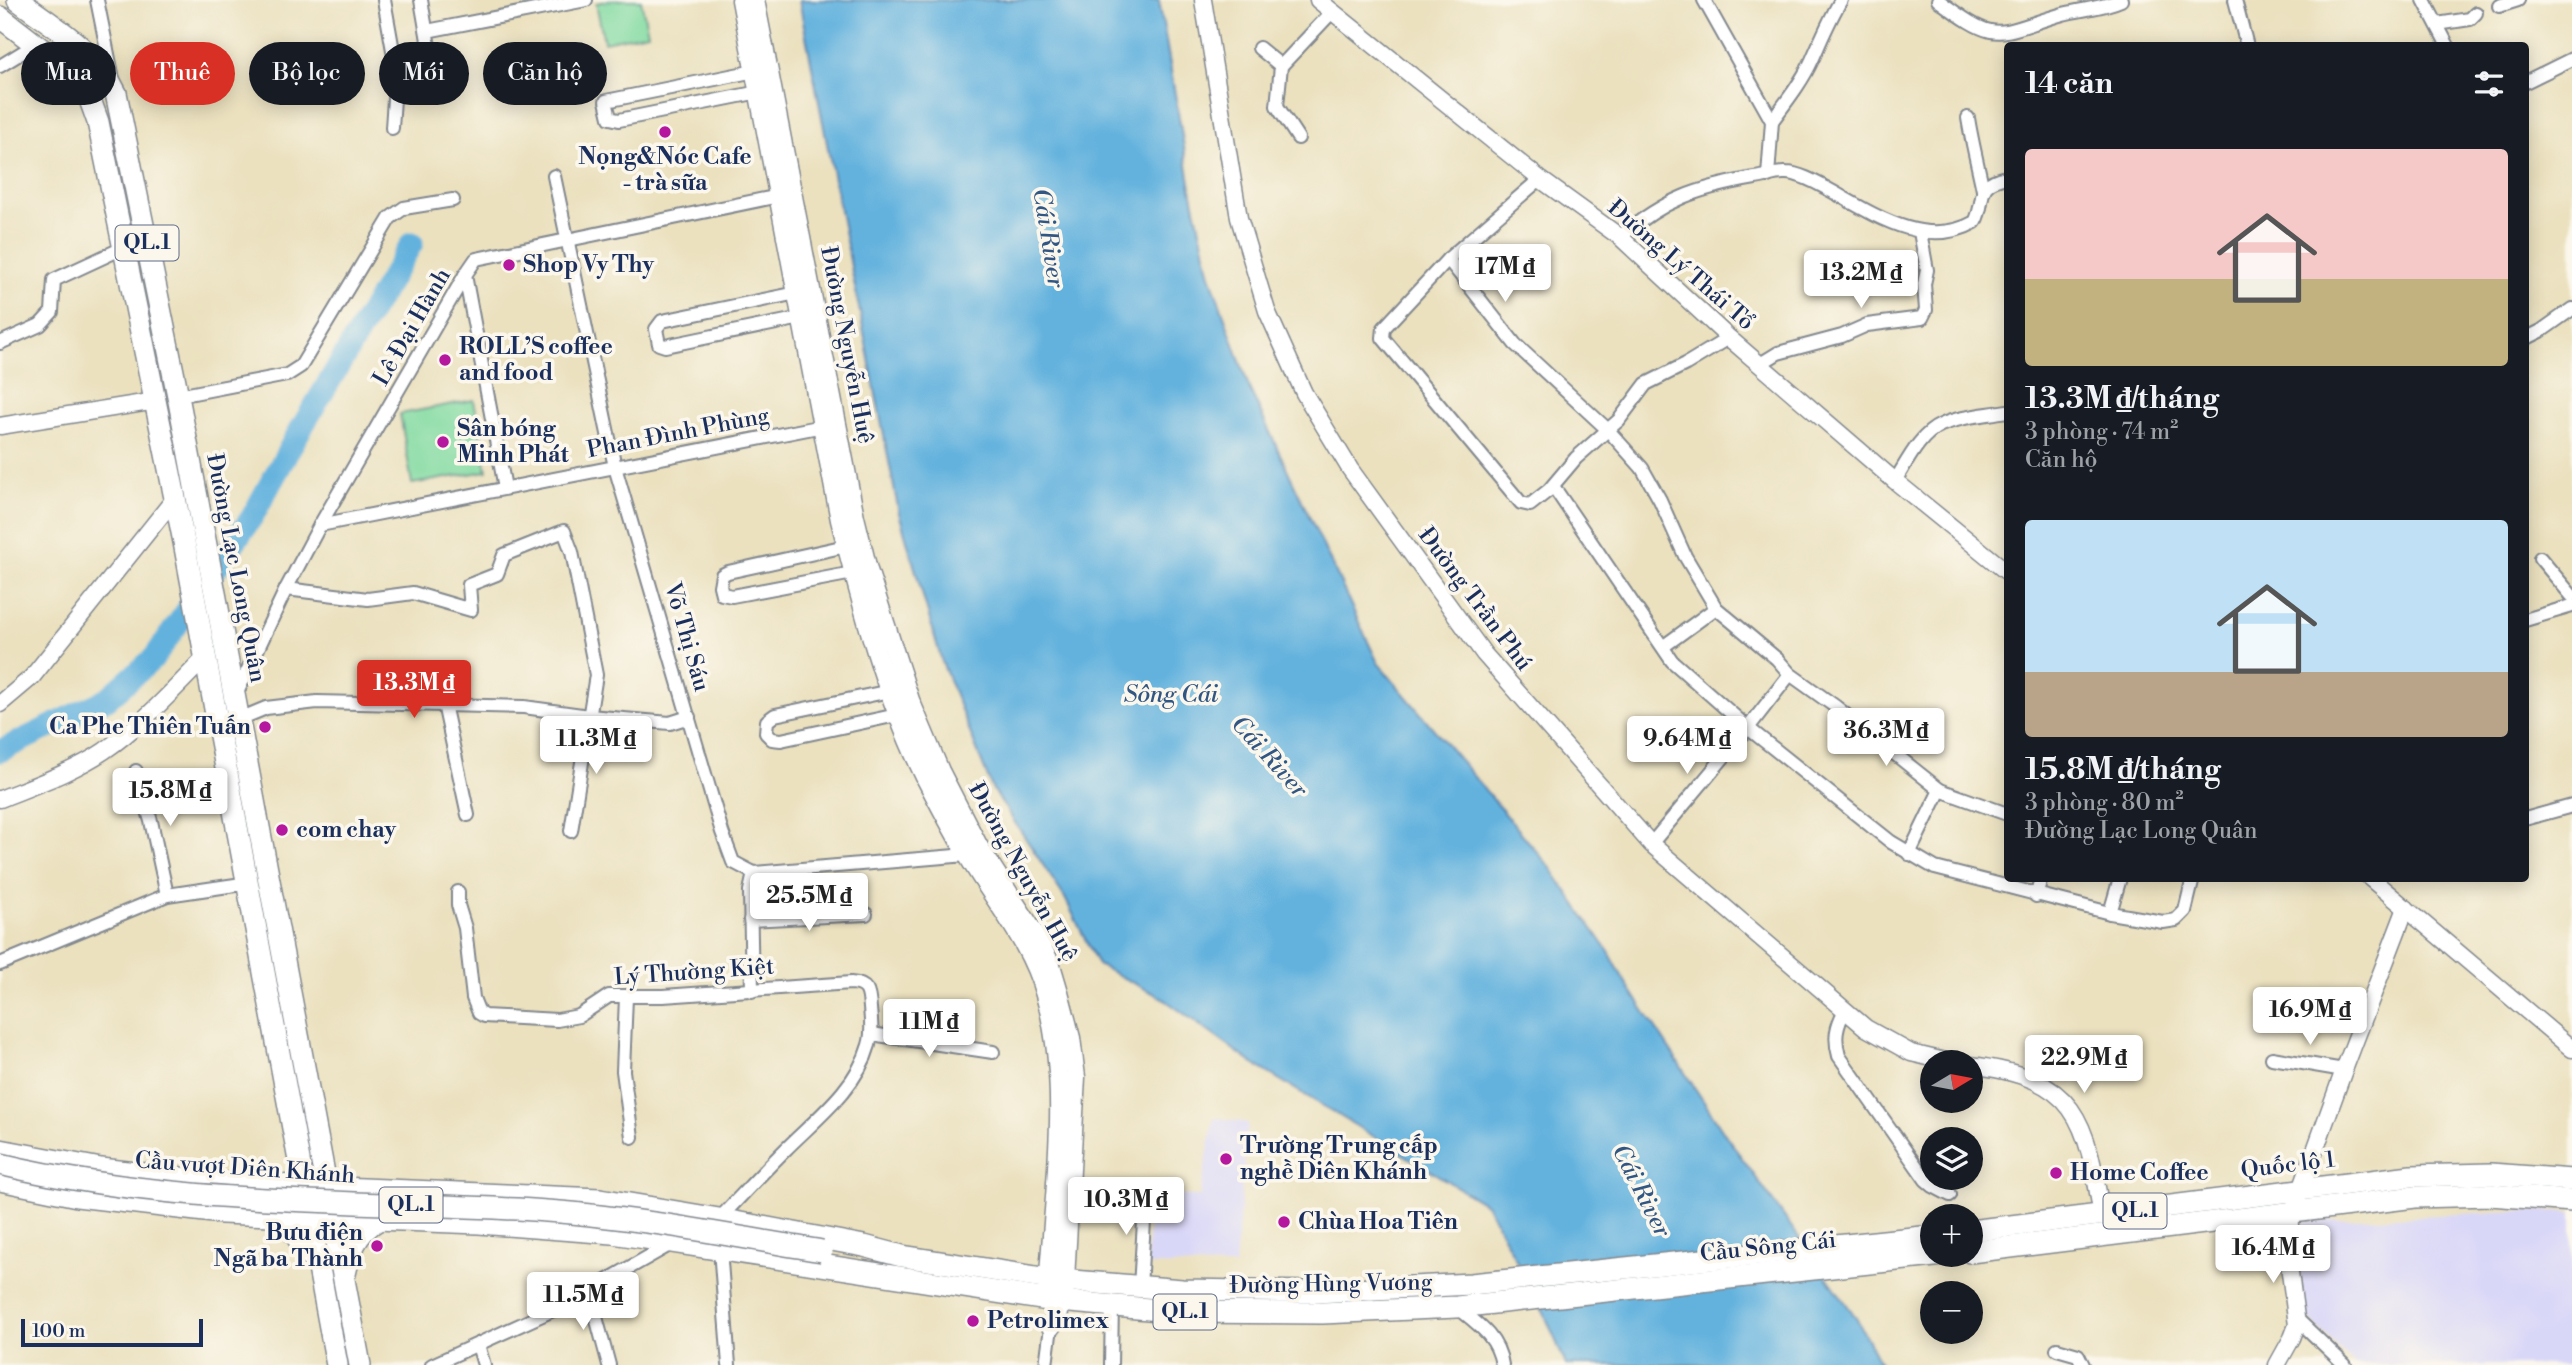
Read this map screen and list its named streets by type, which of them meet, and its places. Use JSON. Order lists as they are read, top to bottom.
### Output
{
  "streets": {
    "main road": [
      "QL.1",
      "Đường Nguyễn Huệ",
      "Đường Lạc Long Quân",
      "Quốc lộ 1",
      "Cầu vượt Diên Khánh",
      "Cầu Sông Cái",
      "Đường Hùng Vương"
    ],
    "street": [
      "Đường Lý Thái Tổ",
      "Lê Đại Hành",
      "Phan Đình Phùng",
      "Đường Trần Phú",
      "Võ Thị Sáu",
      "Lý Thường Kiệt"
    ]
  },
  "crossings": [
    ["QL.1", "Đường Lạc Long Quân"],
    ["QL.1", "Cầu vượt Diên Khánh"],
    ["QL.1", "Đường Hùng Vương"],
    ["Lê Đại Hành", "Đường Nguyễn Huệ"],
    ["Lê Đại Hành", "Phan Đình Phùng"],
    ["Lê Đại Hành", "Đường Lạc Long Quân"],
    ["Lê Đại Hành", "Võ Thị Sáu"],
    ["Đường Nguyễn Huệ", "Phan Đình Phùng"],
    ["Đường Nguyễn Huệ", "Đường Hùng Vương"],
    ["Phan Đình Phùng", "Võ Thị Sáu"],
    ["Cầu vượt Diên Khánh", "Đường Hùng Vương"],
    ["Cầu Sông Cái", "Đường Hùng Vương"]
  ],
  "water": ["Cái River", "Sông Cái"],
  "places": [
    "Nọng&Nóc Cafe - trà sữa",
    "Shop Vy Thy",
    "ROLL’S coffee and food",
    "Sân bóng Minh Phát",
    "Ca Phe Thiên Tuấn",
    "com chay",
    "Trường Trung cấp nghề Diên Khánh",
    "Home Coffee",
    "Chùa Hoa Tiên",
    "Bưu điện Ngã ba Thành",
    "Petrolimex"
  ],
  "scale_bar": "100 m",
  "north": "right",
  "page": {
    "chip": [
      "Mua",
      "Thuê",
      "Bộ lọc",
      "Mới",
      "Căn hộ"
    ],
    "heading": "14 căn",
    "list": [
      {
        "name": "13.3M ₫/tháng",
        "note": "3 phòng · 74 m² · Căn hộ"
      },
      {
        "name": "15.8M ₫/tháng",
        "note": "3 phòng · 80 m² · Đường Lạc Long Quân"
      }
    ],
    "price": [
      "17M ₫",
      "13.2M ₫",
      "13.3M ₫",
      "36.3M ₫",
      "11.3M ₫",
      "9.64M ₫",
      "15.8M ₫",
      "25.5M ₫",
      "16.9M ₫",
      "11M ₫",
      "22.9M ₫",
      "10.3M ₫",
      "16.4M ₫",
      "11.5M ₫"
    ],
    "map_buttons": ["+", "−"],
    "scale": "100 m"
  }
}
